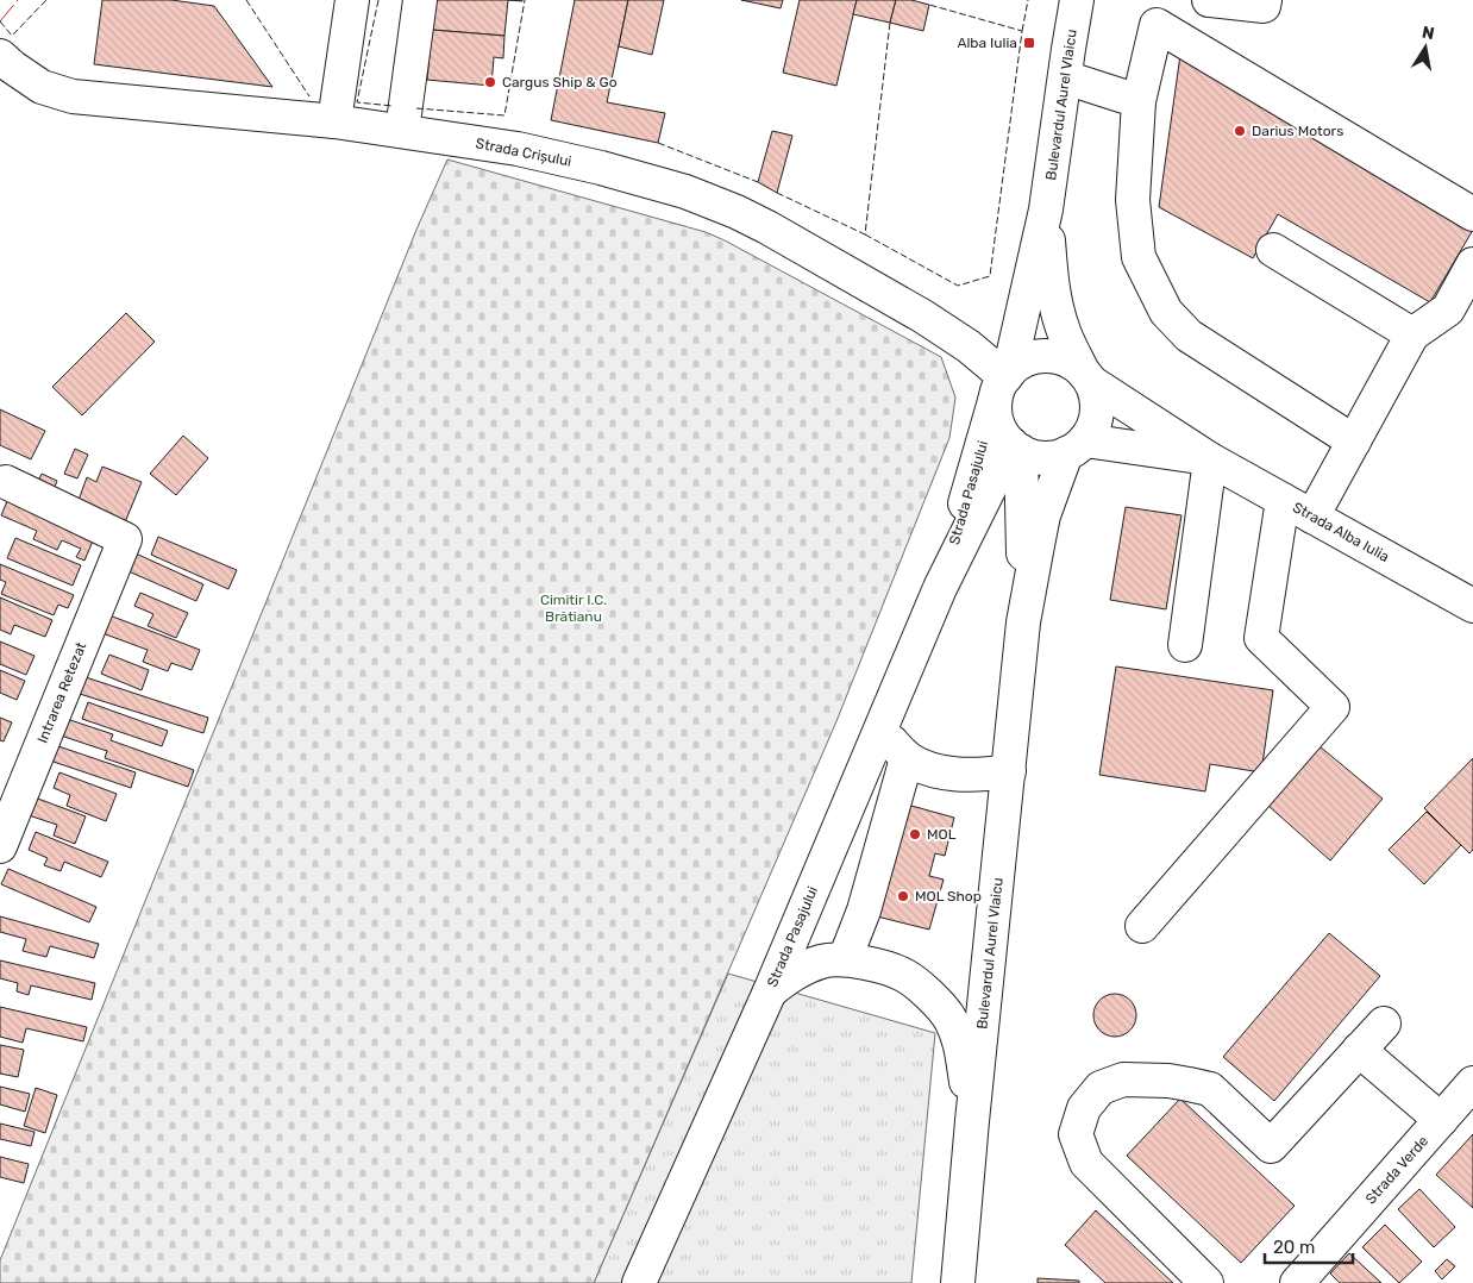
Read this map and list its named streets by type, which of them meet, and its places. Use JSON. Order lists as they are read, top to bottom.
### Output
{
  "streets": {
    "main road": [
      "Bulevardul Aurel Vlaicu",
      "Strada Crișului",
      "Strada Pasajului",
      "Strada Alba Iulia",
      "Intrarea Retezat",
      "Strada Verde"
    ]
  },
  "crossings": [
    ["Bulevardul Aurel Vlaicu", "Strada Crișului"],
    ["Bulevardul Aurel Vlaicu", "Strada Pasajului"],
    ["Bulevardul Aurel Vlaicu", "Strada Alba Iulia"],
    ["Strada Crișului", "Strada Pasajului"],
    ["Strada Crișului", "Strada Alba Iulia"],
    ["Strada Pasajului", "Strada Alba Iulia"]
  ],
  "parks": ["Cimitir I.C. Brătianu"],
  "places": {
    "transit": ["Alba Iulia"],
    "other": [
      "Cargus Ship & Go",
      "Darius Motors",
      "MOL",
      "MOL Shop"
    ]
  },
  "scale_bar": "20 m",
  "north": "top"
}
